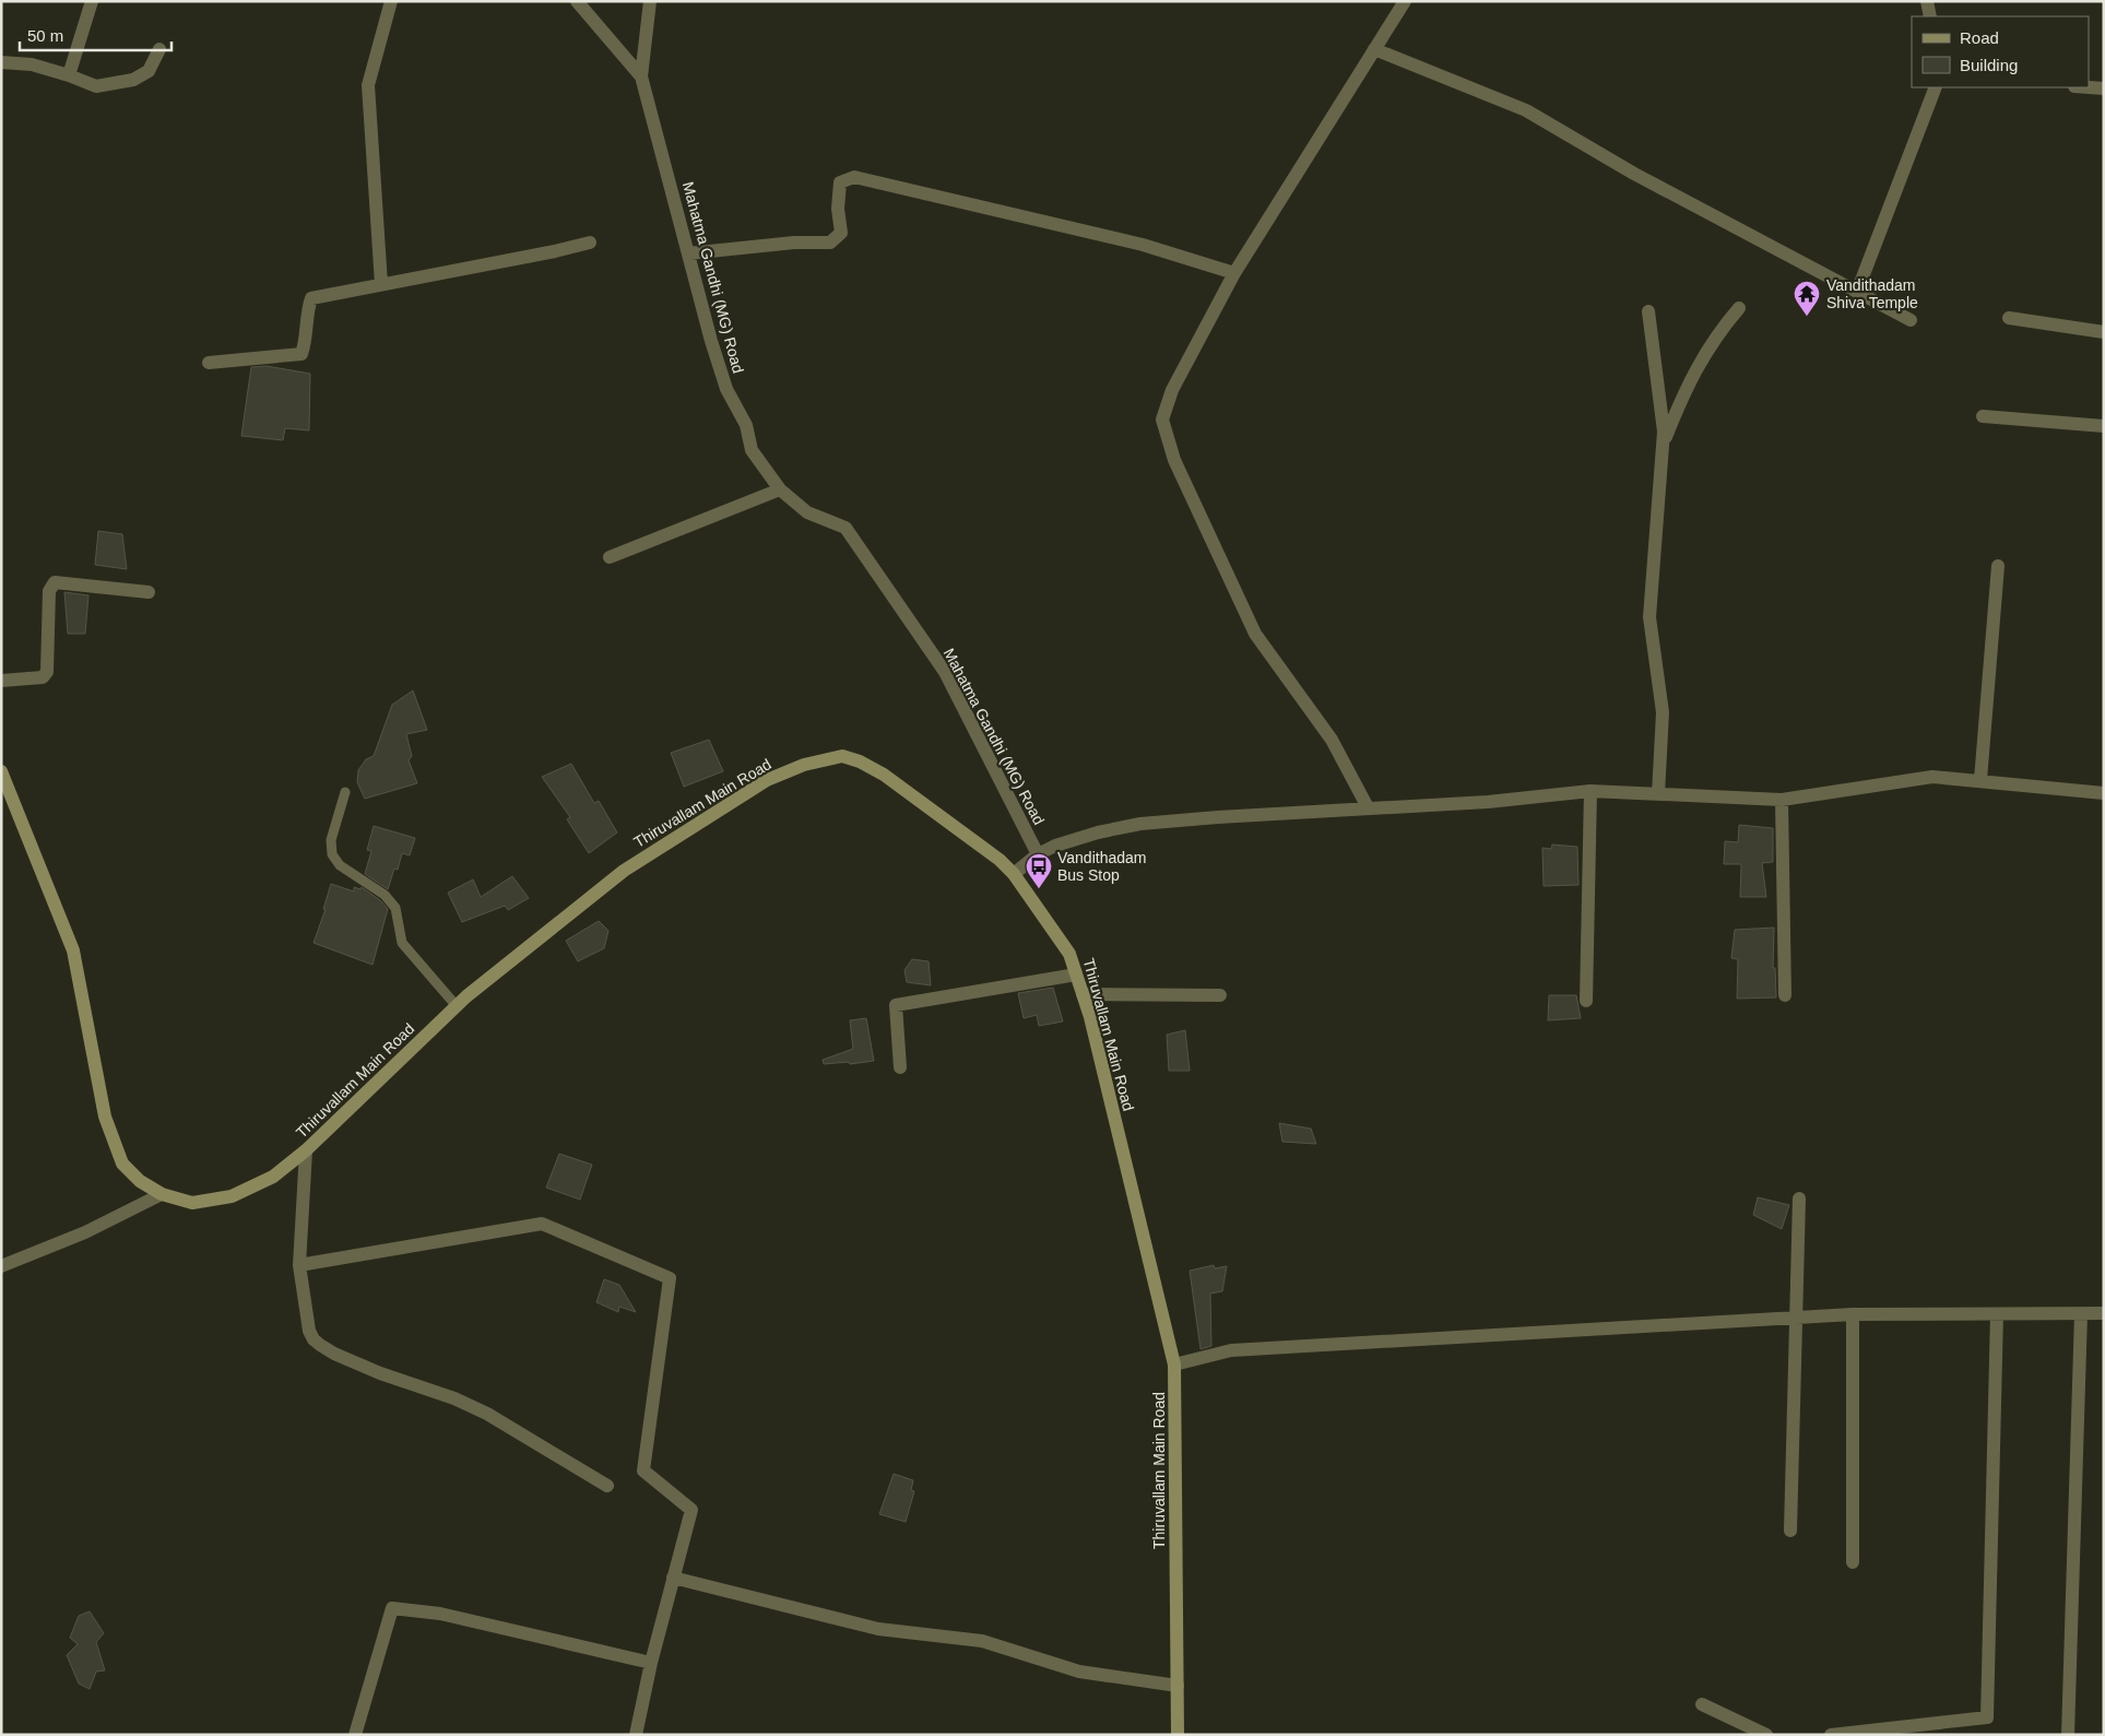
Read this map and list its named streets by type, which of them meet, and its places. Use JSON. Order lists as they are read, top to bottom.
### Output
{
  "streets": {
    "main road": ["Thiruvallam Main Road"],
    "street": ["Mahatma Gandhi (MG) Road"]
  },
  "places": {
    "temple": ["Vandithadam Shiva Temple"],
    "bus stop": ["Vandithadam Bus Stop"]
  },
  "legend": ["Road", "Building"],
  "scale_bar": "50 m"
}
